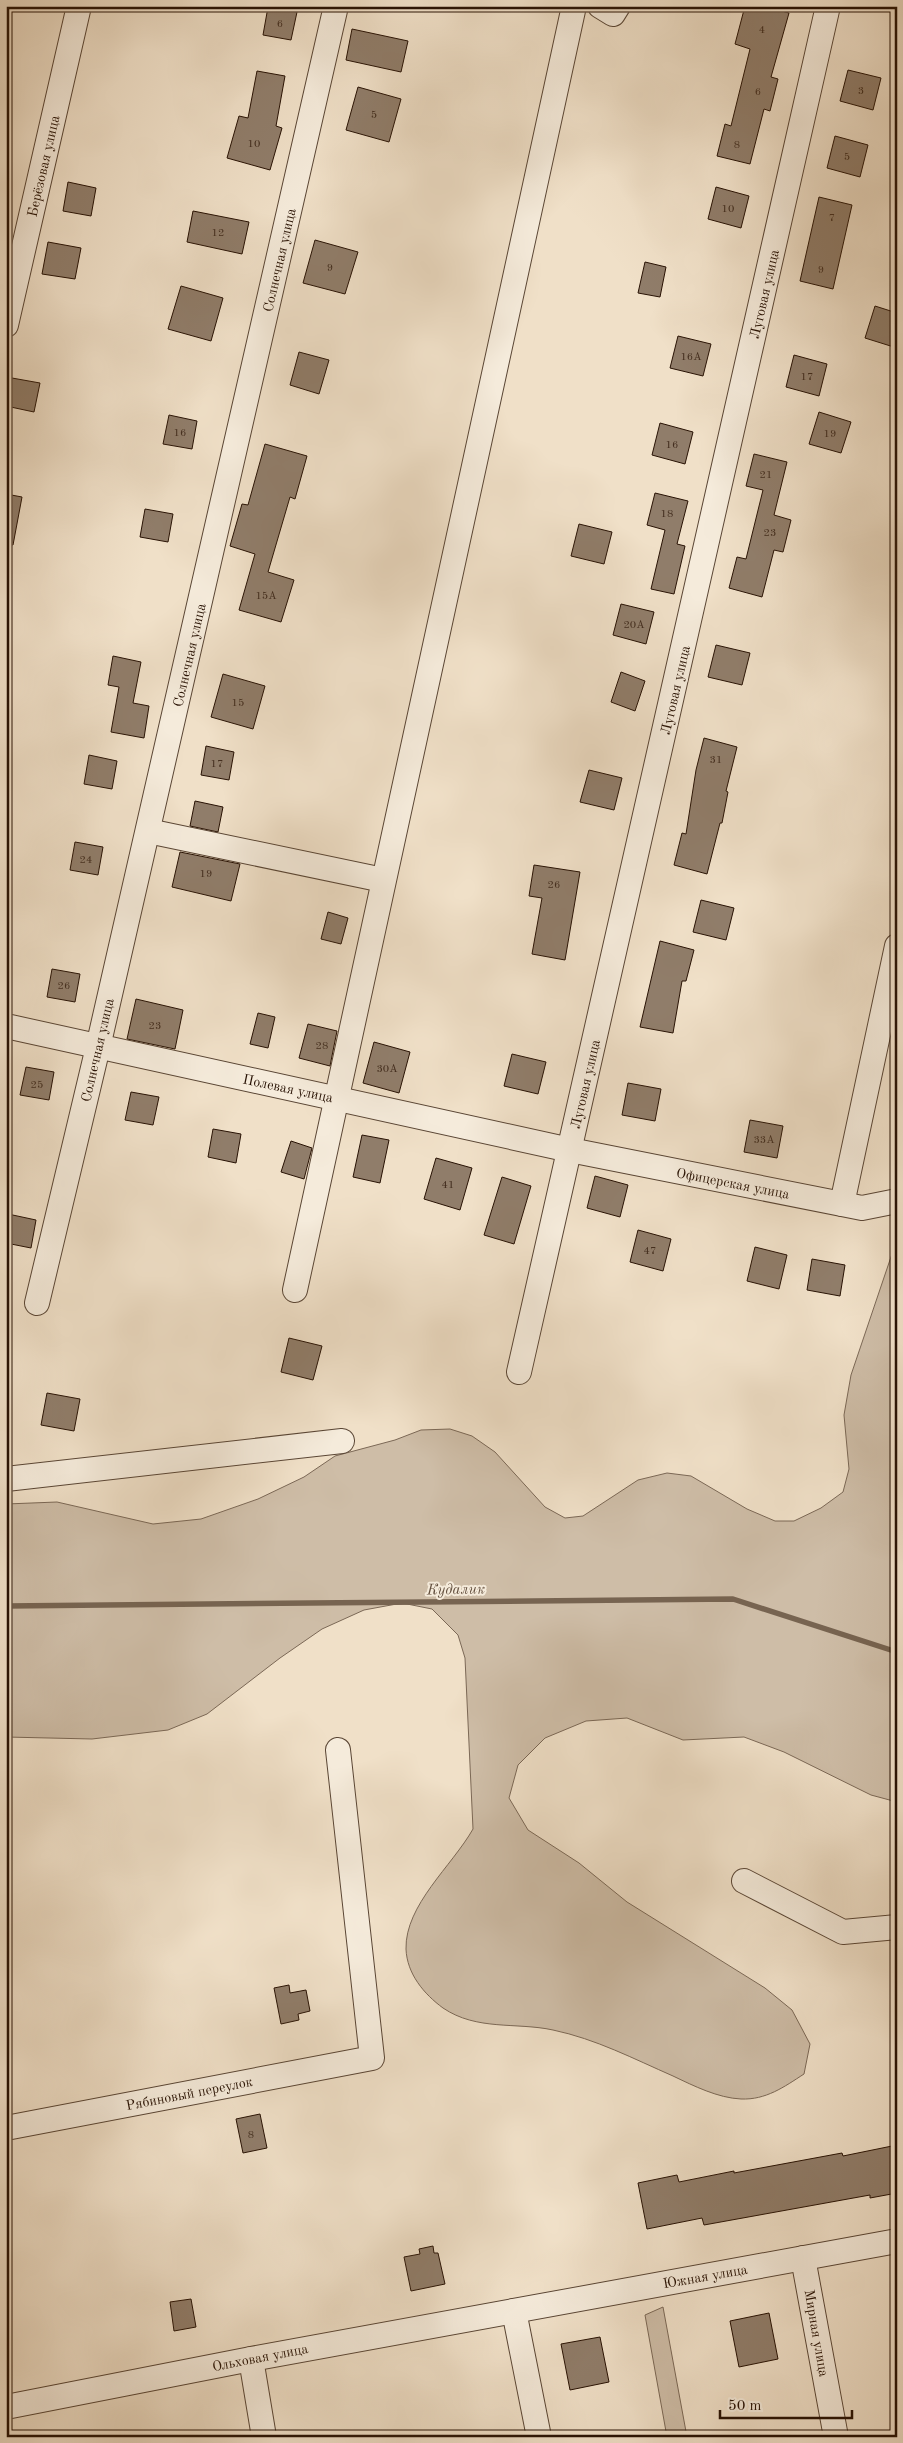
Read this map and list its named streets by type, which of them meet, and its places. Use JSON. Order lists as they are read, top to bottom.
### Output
{
  "streets": {
    "street": [
      "Берёзовая улица",
      "Солнечная улица",
      "Луговая улица",
      "Полевая улица",
      "Офицерская улица",
      "Рябиновый переулок",
      "Южная улица",
      "Мирная улица",
      "Ольховая улица"
    ]
  },
  "crossings": [
    ["Солнечная улица", "Полевая улица"],
    ["Луговая улица", "Полевая улица"],
    ["Луговая улица", "Офицерская улица"],
    ["Полевая улица", "Офицерская улица"],
    ["Южная улица", "Мирная улица"],
    ["Южная улица", "Ольховая улица"]
  ],
  "water": ["Кудалик"],
  "house_numbers": [
    "6",
    "4",
    "3",
    "6",
    "5",
    "10",
    "8",
    "5",
    "10",
    "7",
    "12",
    "9",
    "9",
    "16А",
    "17",
    "16",
    "19",
    "16",
    "21",
    "18",
    "23",
    "15А",
    "20А",
    "15",
    "31",
    "17",
    "24",
    "19",
    "26",
    "26",
    "23",
    "28",
    "30А",
    "25",
    "33А",
    "41",
    "47",
    "8"
  ],
  "scale_bar": "50 m"
}
